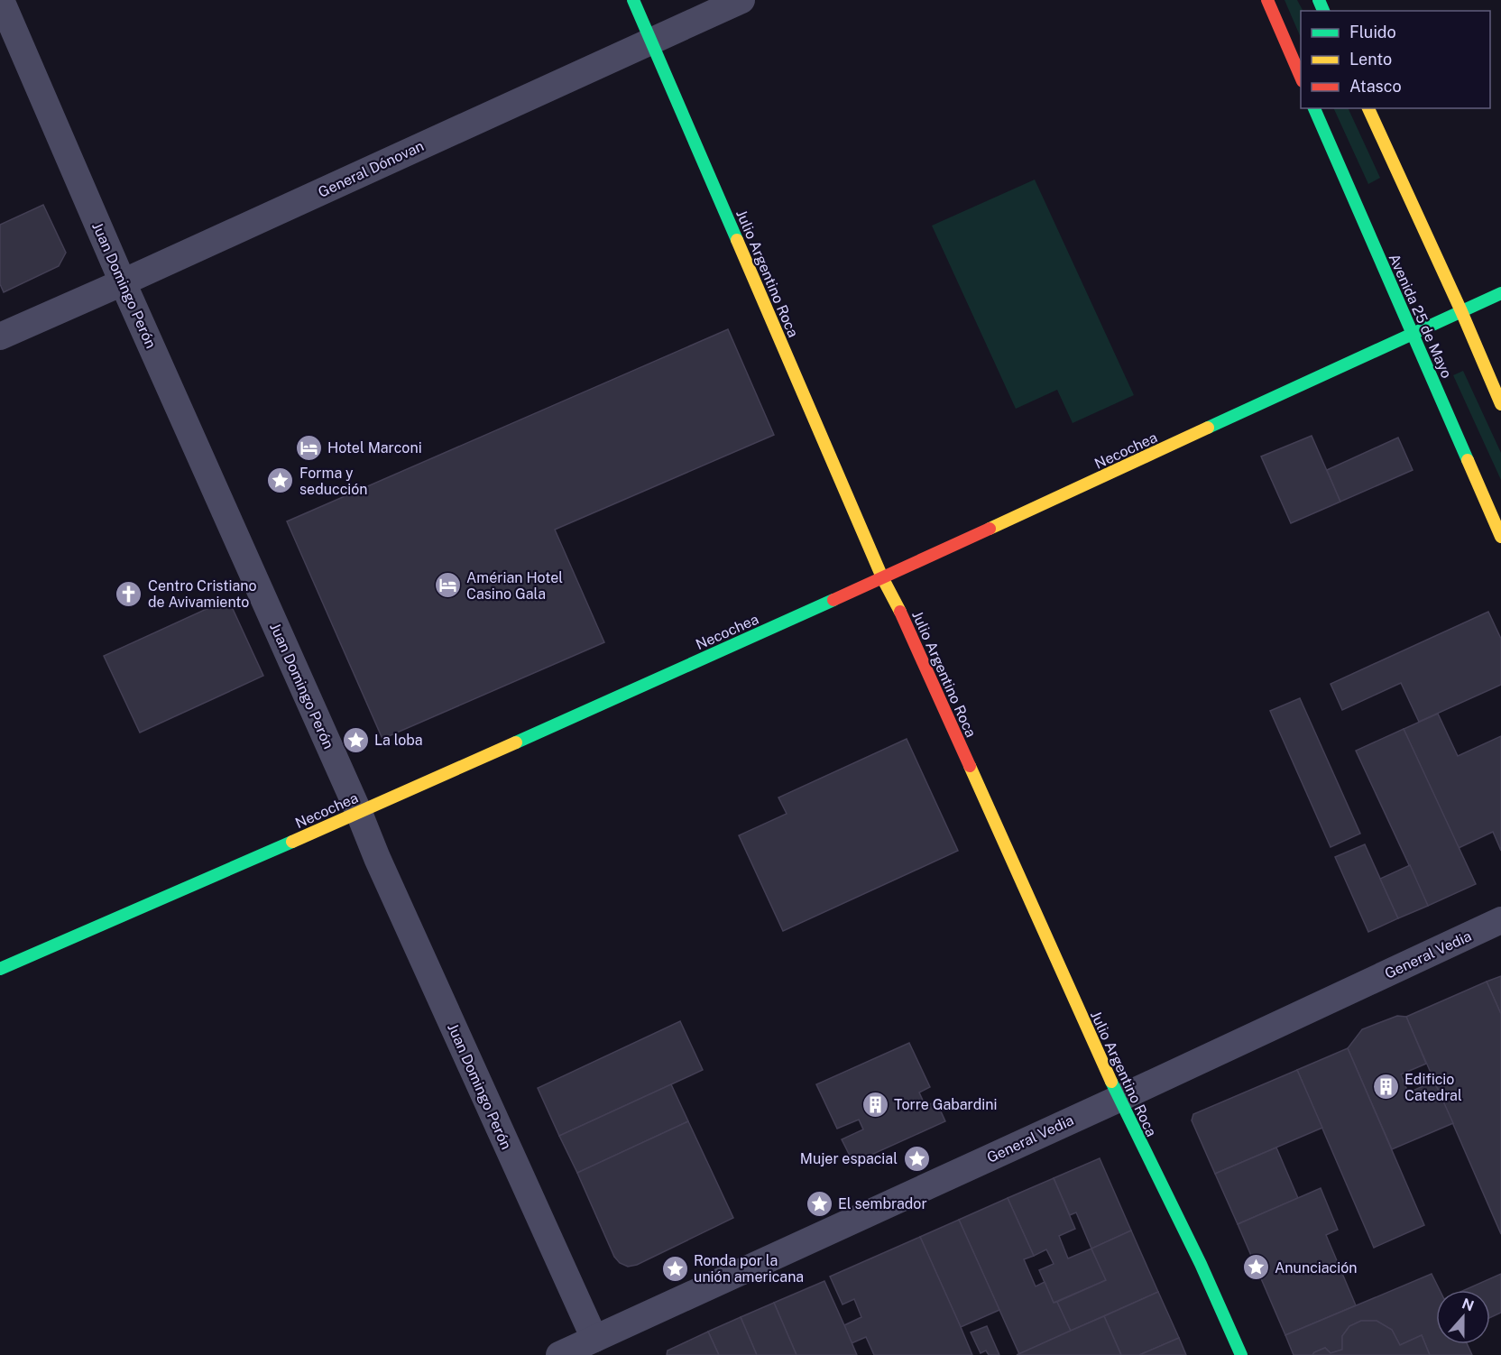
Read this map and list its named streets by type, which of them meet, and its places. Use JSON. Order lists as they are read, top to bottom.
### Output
{
  "streets": {
    "street": [
      "General Dónovan",
      "Julio Argentino Roca",
      "Juan Domingo Perón",
      "Avenida 25 de Mayo",
      "Necochea",
      "General Vedia"
    ]
  },
  "crossings": [
    ["General Dónovan", "Julio Argentino Roca"],
    ["General Dónovan", "Juan Domingo Perón"],
    ["Julio Argentino Roca", "Necochea"],
    ["Julio Argentino Roca", "General Vedia"],
    ["Juan Domingo Perón", "Necochea"],
    ["Juan Domingo Perón", "General Vedia"],
    ["Avenida 25 de Mayo", "Necochea"]
  ],
  "places": {
    "hotel": ["Hotel Marconi", "Amérian Hotel Casino Gala"],
    "place": [
      "Forma y seducción",
      "La loba",
      "Mujer espacial",
      "El sembrador",
      "Anunciación",
      "Ronda por la unión americana"
    ],
    "church": ["Centro Cristiano de Avivamiento"],
    "building": ["Edificio Catedral", "Torre Gabardini"]
  },
  "legend": ["Fluido", "Lento", "Atasco"],
  "north": "top"
}
